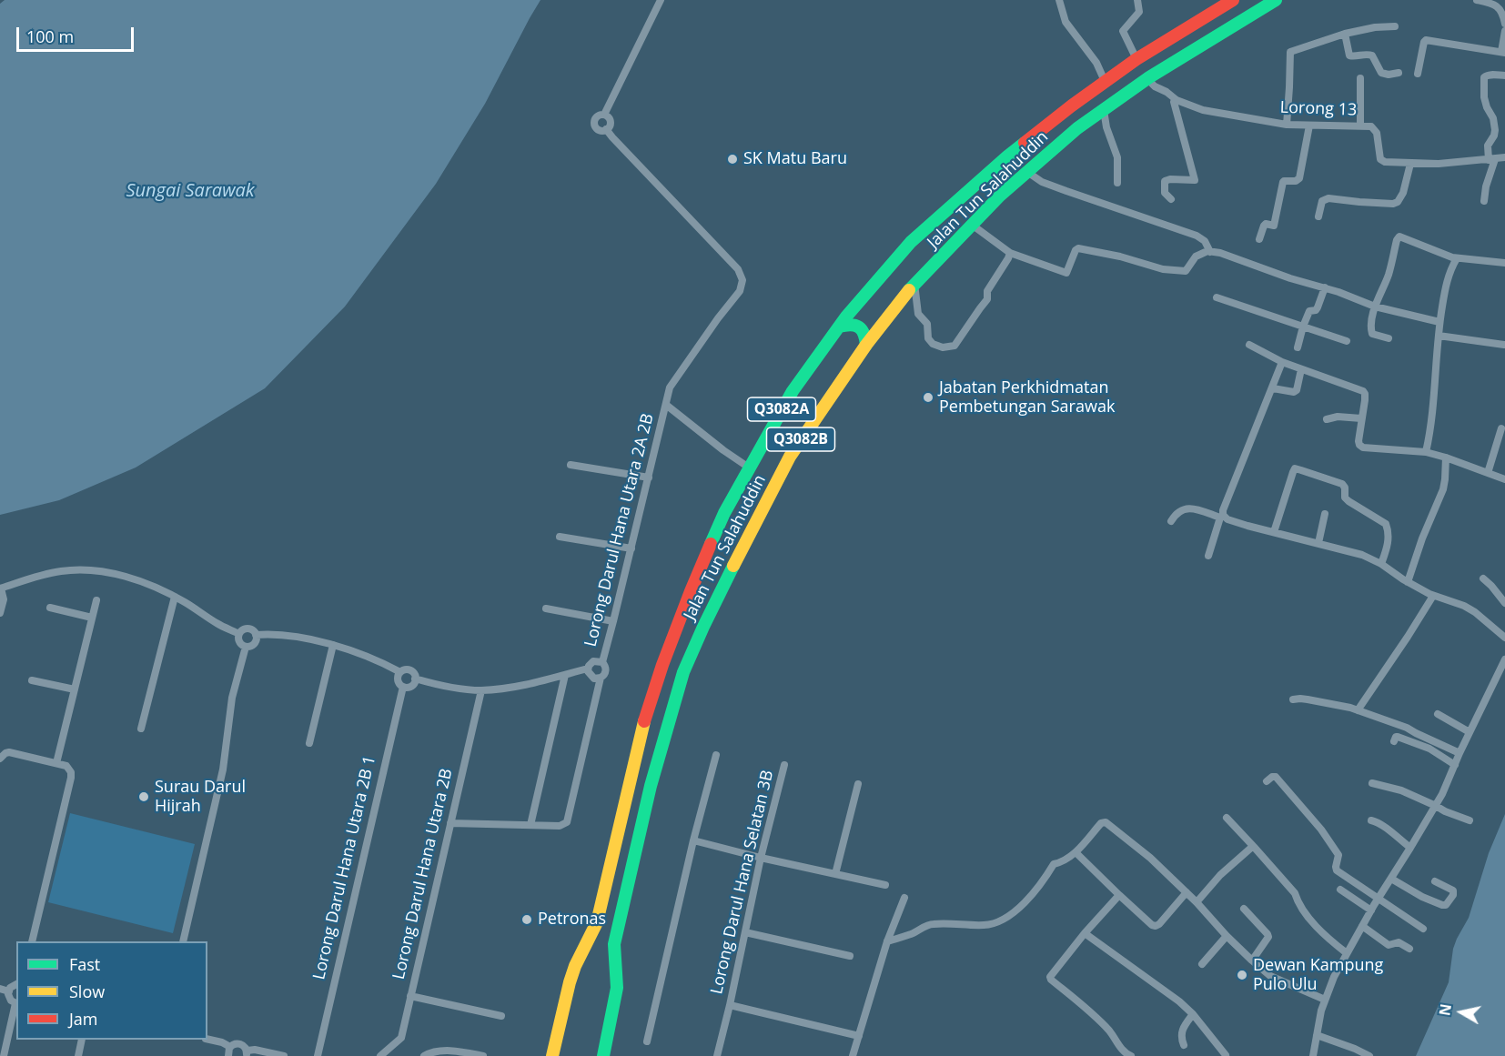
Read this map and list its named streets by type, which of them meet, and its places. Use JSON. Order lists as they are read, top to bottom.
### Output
{
  "streets": {
    "highway": ["Jalan Tun Salahuddin", "Q3082A", "Q3082B"],
    "street": [
      "Lorong 13",
      "Lorong Darul Hana Utara 2A 2B",
      "Lorong Darul Hana Utara 2B 1",
      "Lorong Darul Hana Utara 2B",
      "Lorong Darul Hana Selatan 3B"
    ]
  },
  "crossings": [
    ["Lorong 13", "Jalan Tun Salahuddin"],
    ["Lorong Darul Hana Utara 2A 2B", "Lorong Darul Hana Utara 2B 1"],
    ["Lorong Darul Hana Utara 2A 2B", "Lorong Darul Hana Utara 2B"]
  ],
  "water": ["Sungai Sarawak"],
  "places": [
    "SK Matu Baru",
    "Jabatan Perkhidmatan Pembetungan Sarawak",
    "Surau Darul Hijrah",
    "Petronas",
    "Dewan Kampung Pulo Ulu"
  ],
  "legend": ["Fast", "Slow", "Jam"],
  "scale_bar": "100 m",
  "north": "left"
}
